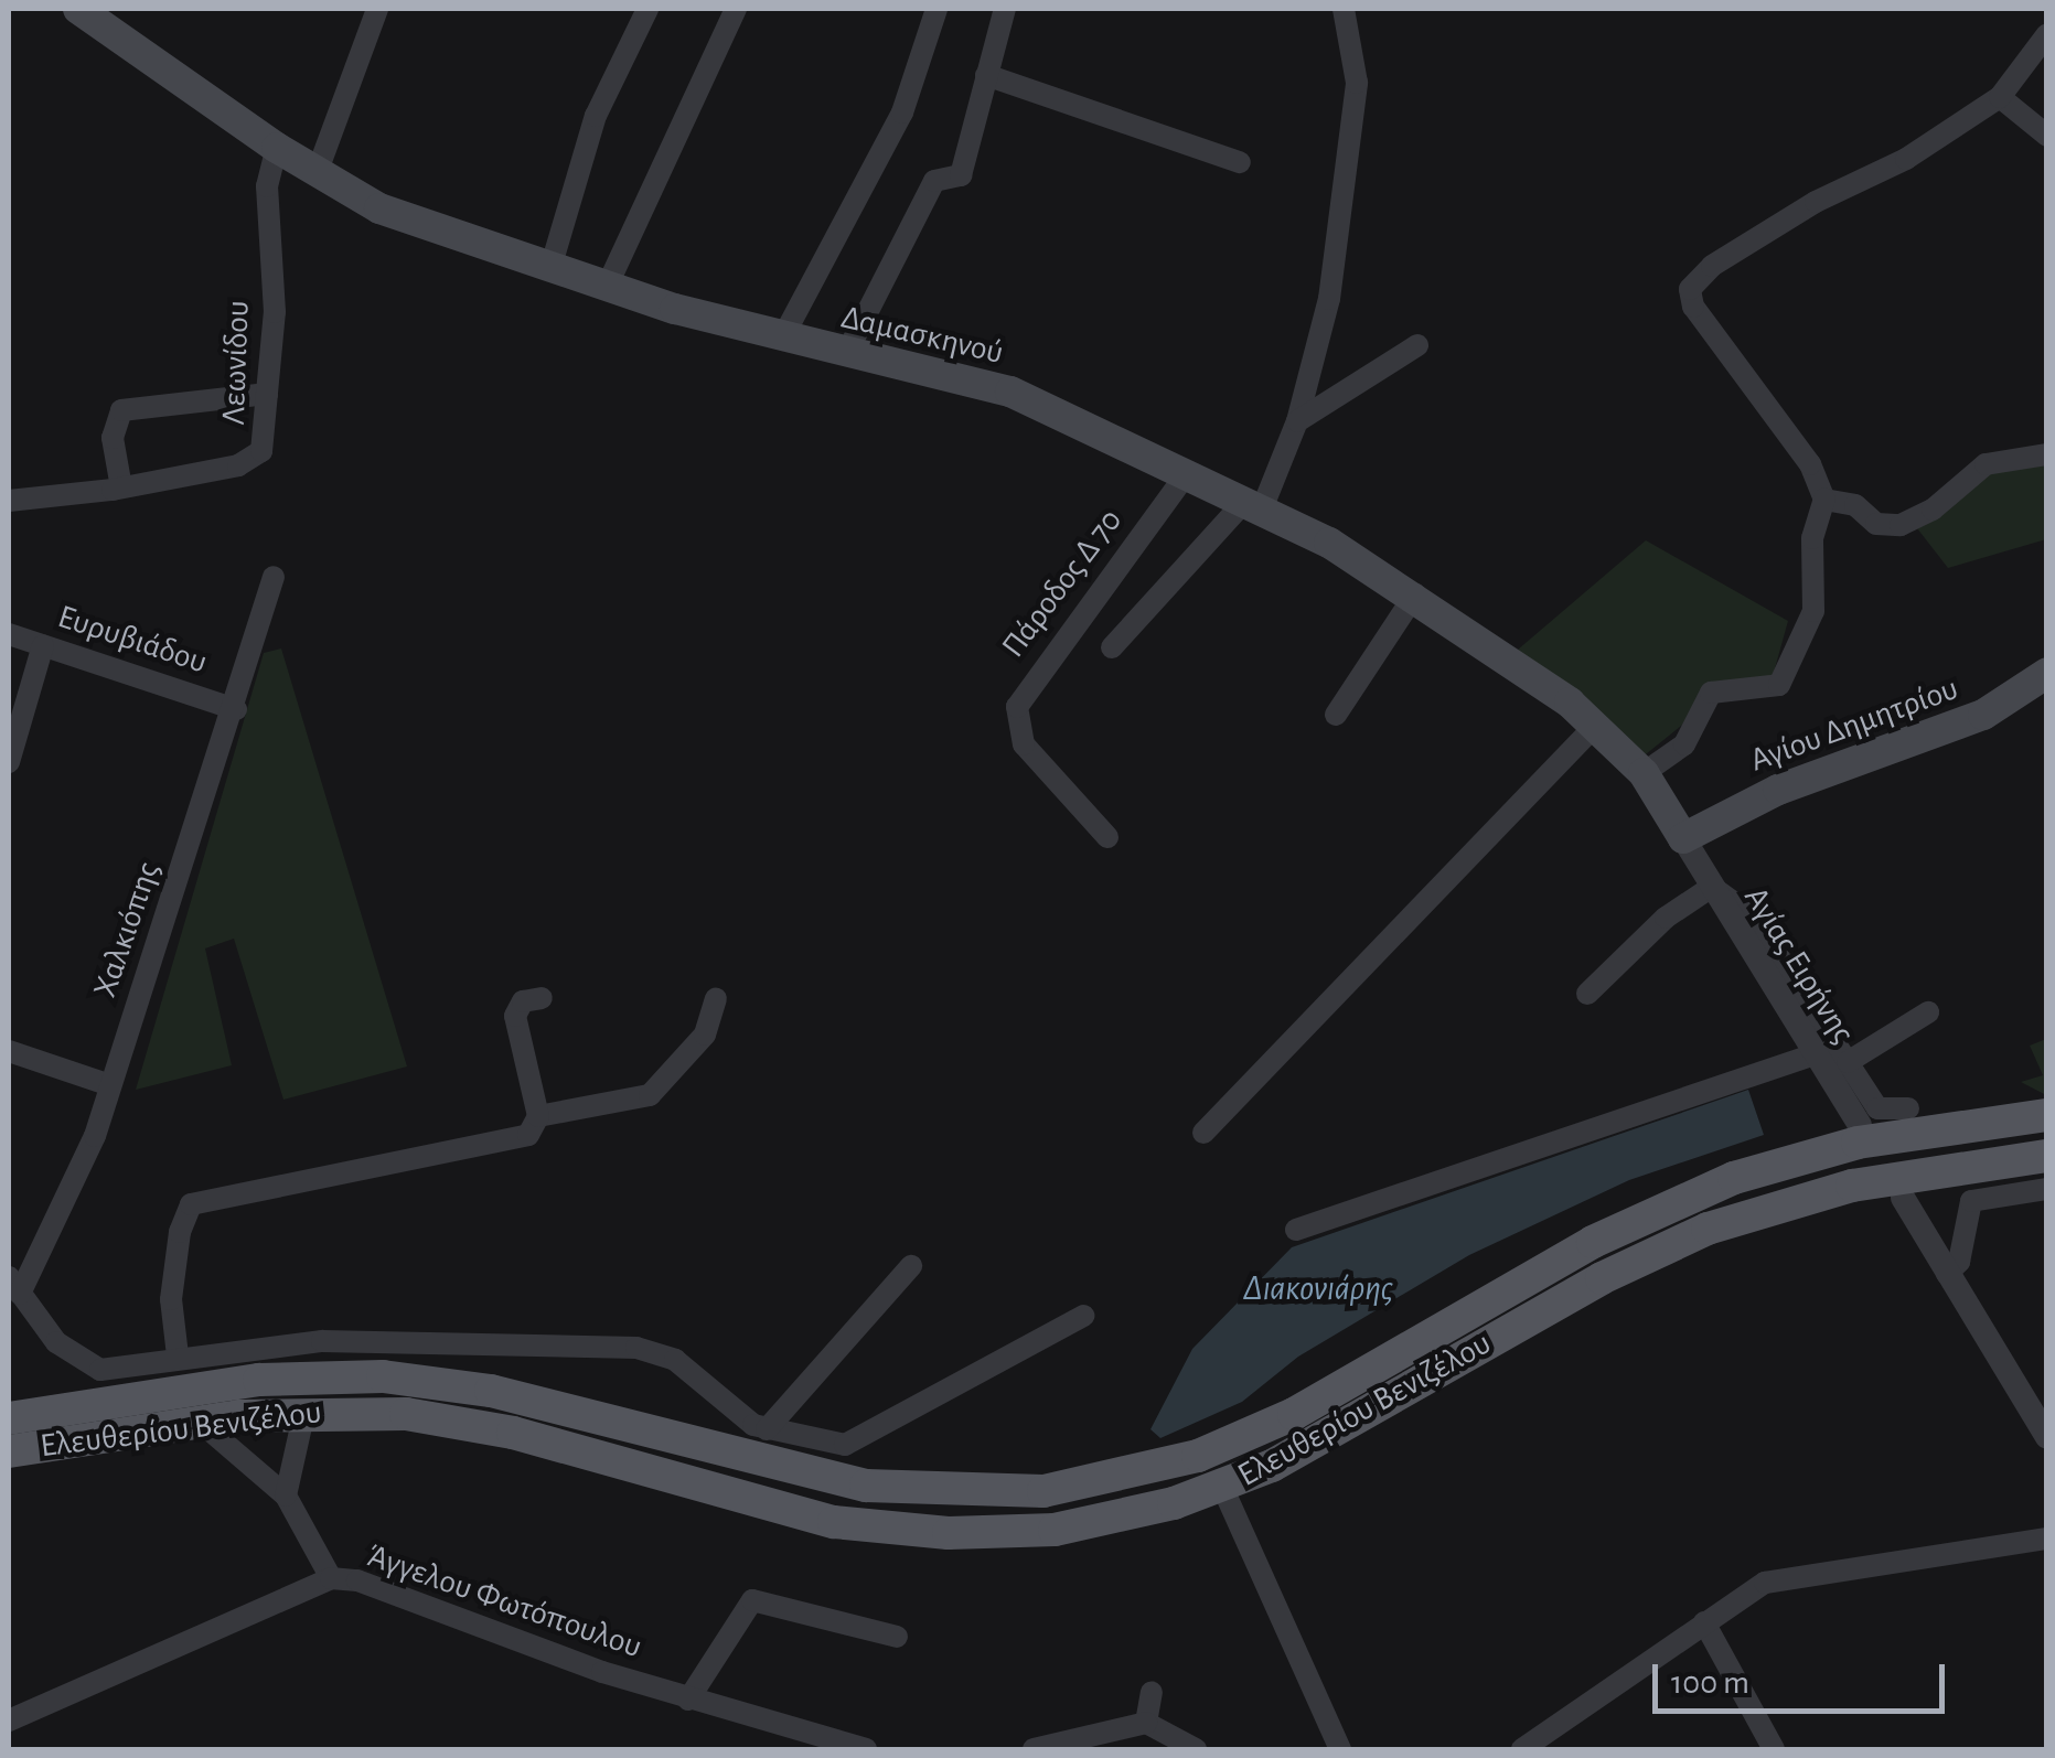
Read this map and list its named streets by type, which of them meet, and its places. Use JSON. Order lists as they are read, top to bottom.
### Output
{
  "streets": {
    "main road": ["Δαμασκηνού", "Αγίου Δημητρίου", "Ελευθερίου Βενιζέλου"],
    "street": [
      "Λεωνίδου",
      "Πάροδος Δ 70",
      "Ευρυβιάδου",
      "Χαλκιόπης",
      "Αγίας Ειρήνης",
      "Άγγελου Φωτόπουλου"
    ]
  },
  "crossings": [
    ["Δαμασκηνού", "Λεωνίδου"],
    ["Δαμασκηνού", "Πάροδος Δ 70"],
    ["Δαμασκηνού", "Αγίου Δημητρίου"],
    ["Δαμασκηνού", "Αγίας Ειρήνης"],
    ["Ευρυβιάδου", "Χαλκιόπης"],
    ["Αγίου Δημητρίου", "Αγίας Ειρήνης"]
  ],
  "water": ["Διακονιάρης"],
  "scale_bar": "100 m"
}
